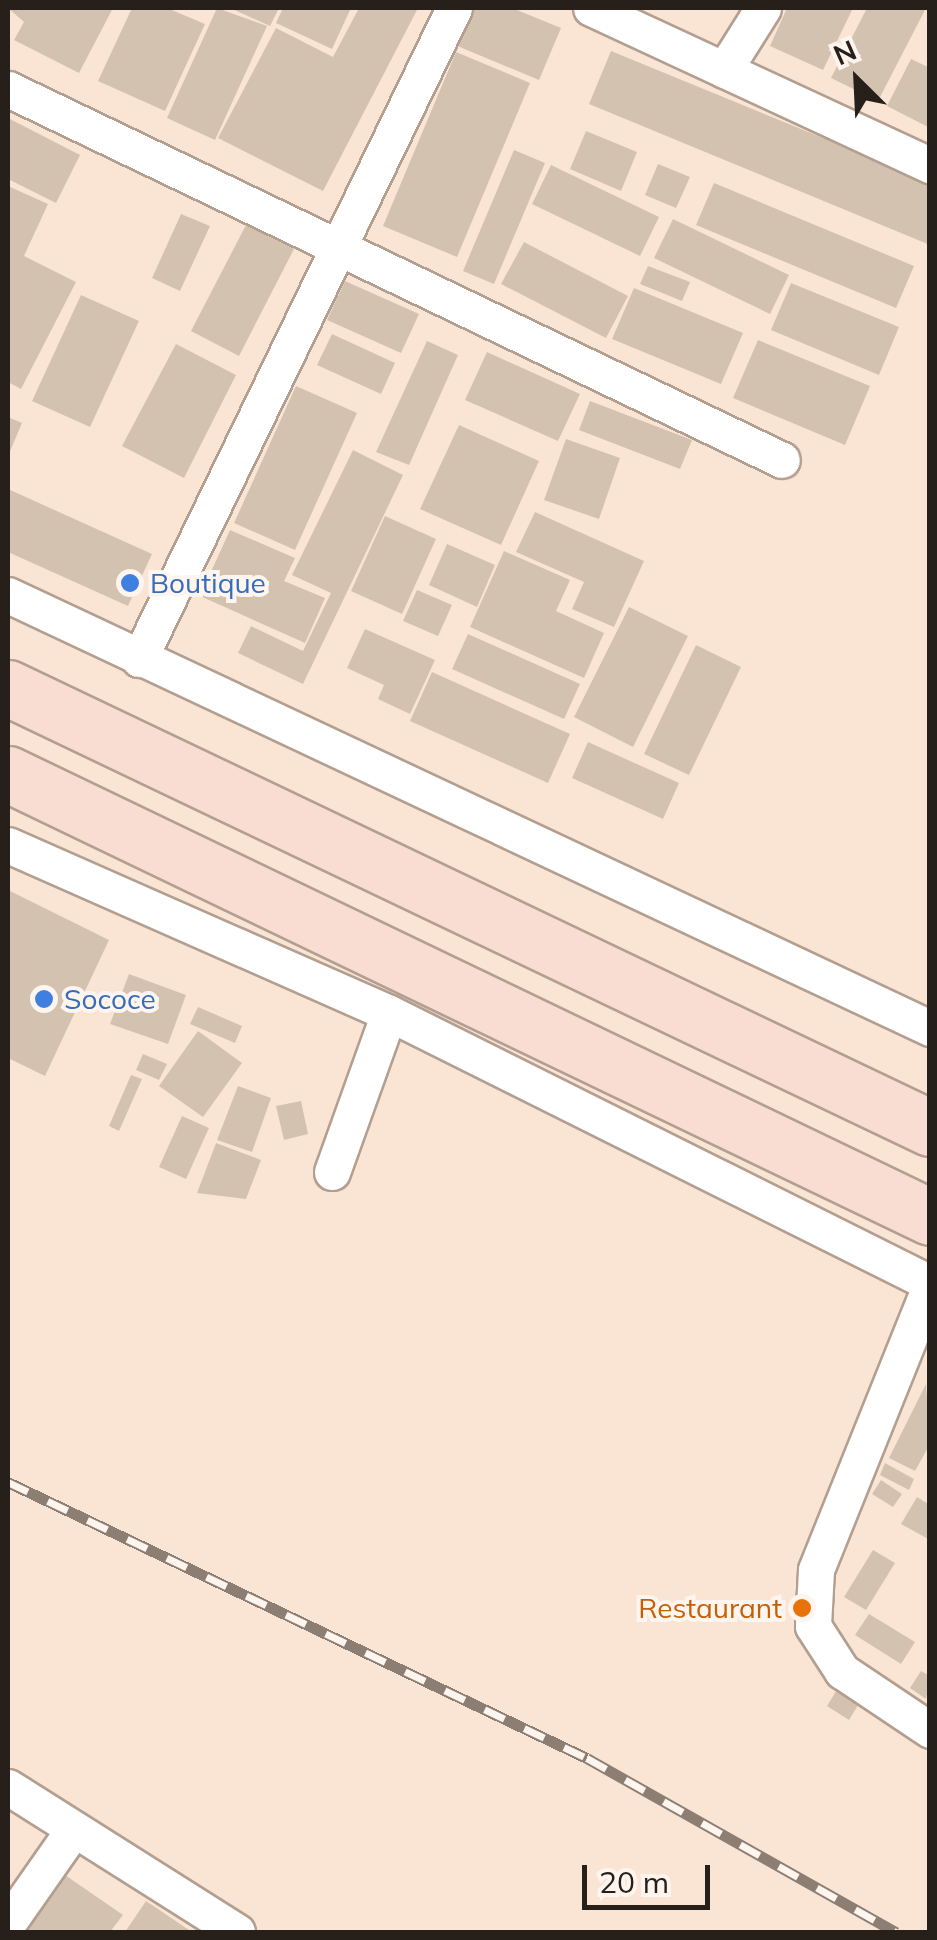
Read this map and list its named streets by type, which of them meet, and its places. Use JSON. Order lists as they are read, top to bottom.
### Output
{
  "places": ["Boutique", "Sococe", "Restaurant"],
  "scale_bar": "20 m",
  "north": "top left"
}
